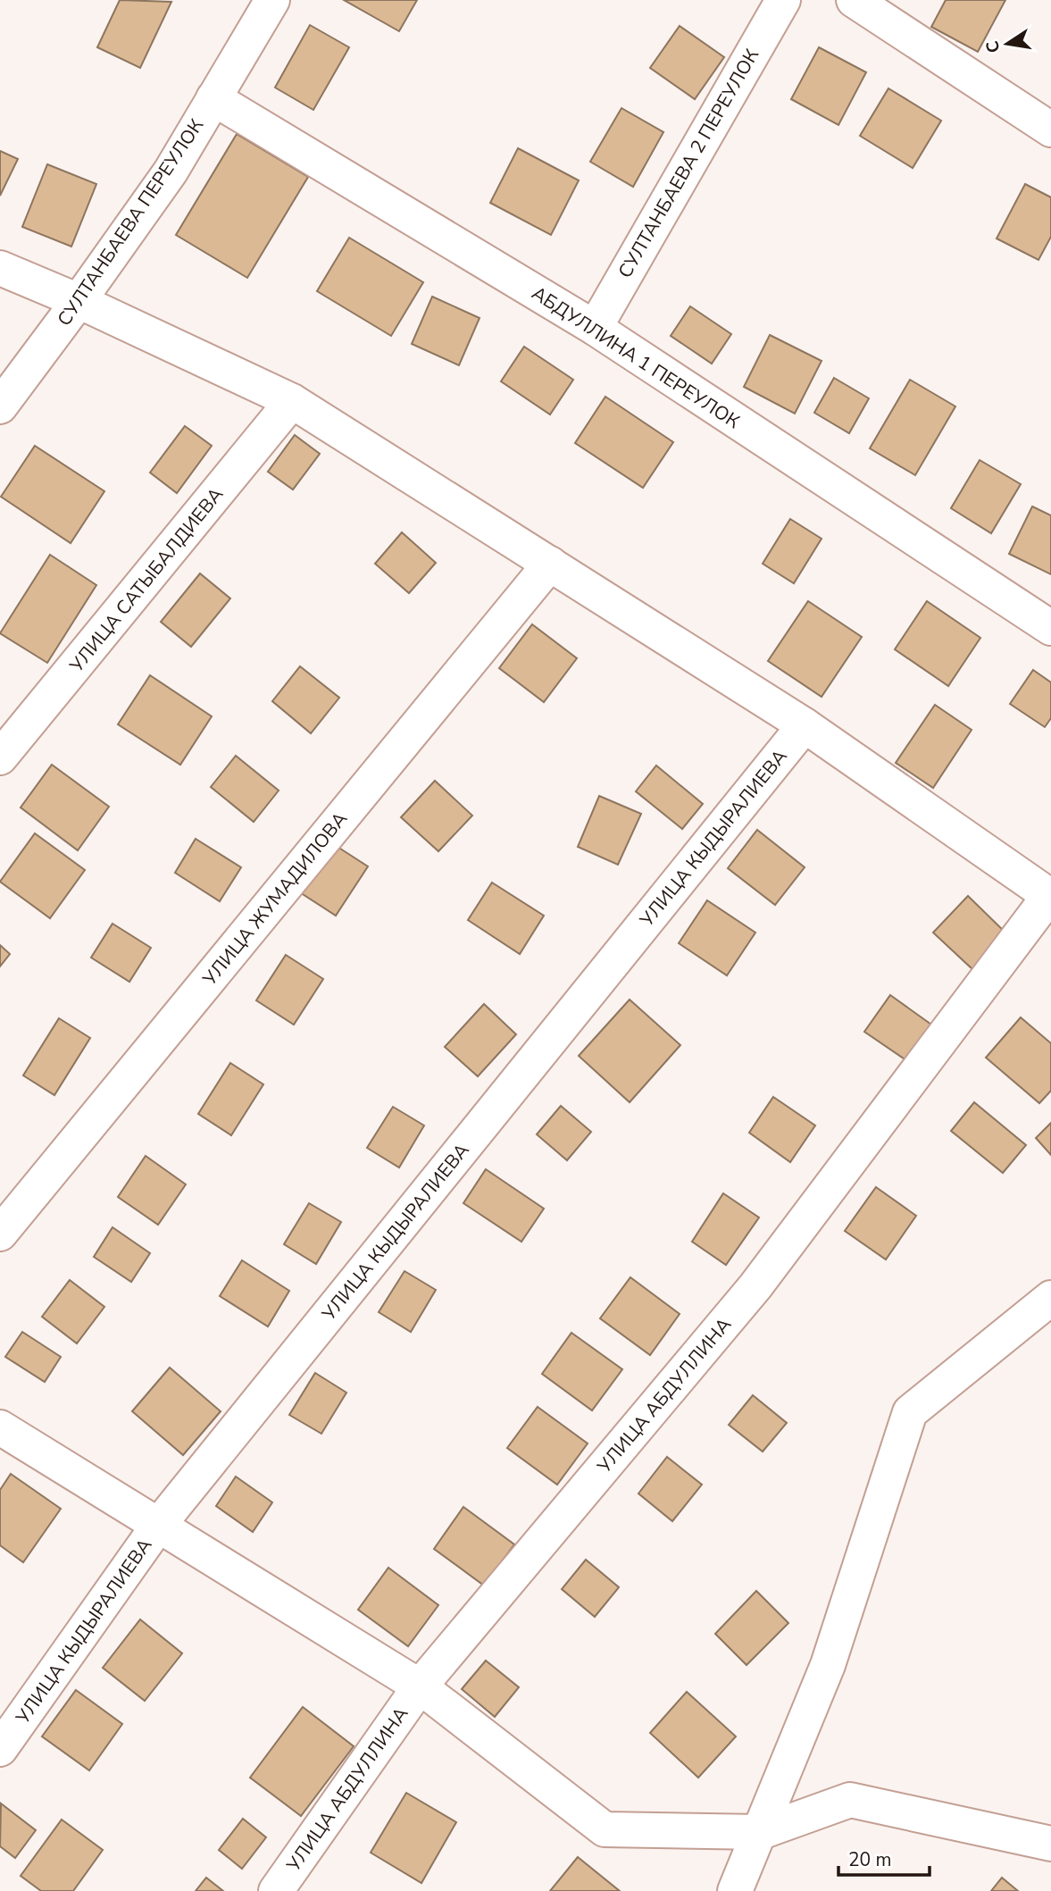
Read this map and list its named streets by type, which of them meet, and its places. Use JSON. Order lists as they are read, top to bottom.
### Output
{
  "streets": {
    "street": [
      "СУЛТАНБАЕВА 2 ПЕРЕУЛОК",
      "СУЛТАНБАЕВА ПЕРЕУЛОК",
      "АБДУЛЛИНА 1 ПЕРЕУЛОК",
      "УЛИЦА САТЫБАЛДИЕВА",
      "УЛИЦА КЫДЫРАЛИЕВА",
      "УЛИЦА ЖУМАДИЛОВА",
      "УЛИЦА АБДУЛЛИНА"
    ]
  },
  "crossings": [
    ["СУЛТАНБАЕВА 2 ПЕРЕУЛОК", "АБДУЛЛИНА 1 ПЕРЕУЛОК"],
    ["СУЛТАНБАЕВА ПЕРЕУЛОК", "АБДУЛЛИНА 1 ПЕРЕУЛОК"]
  ],
  "scale_bar": "20 m",
  "north": "left"
}
